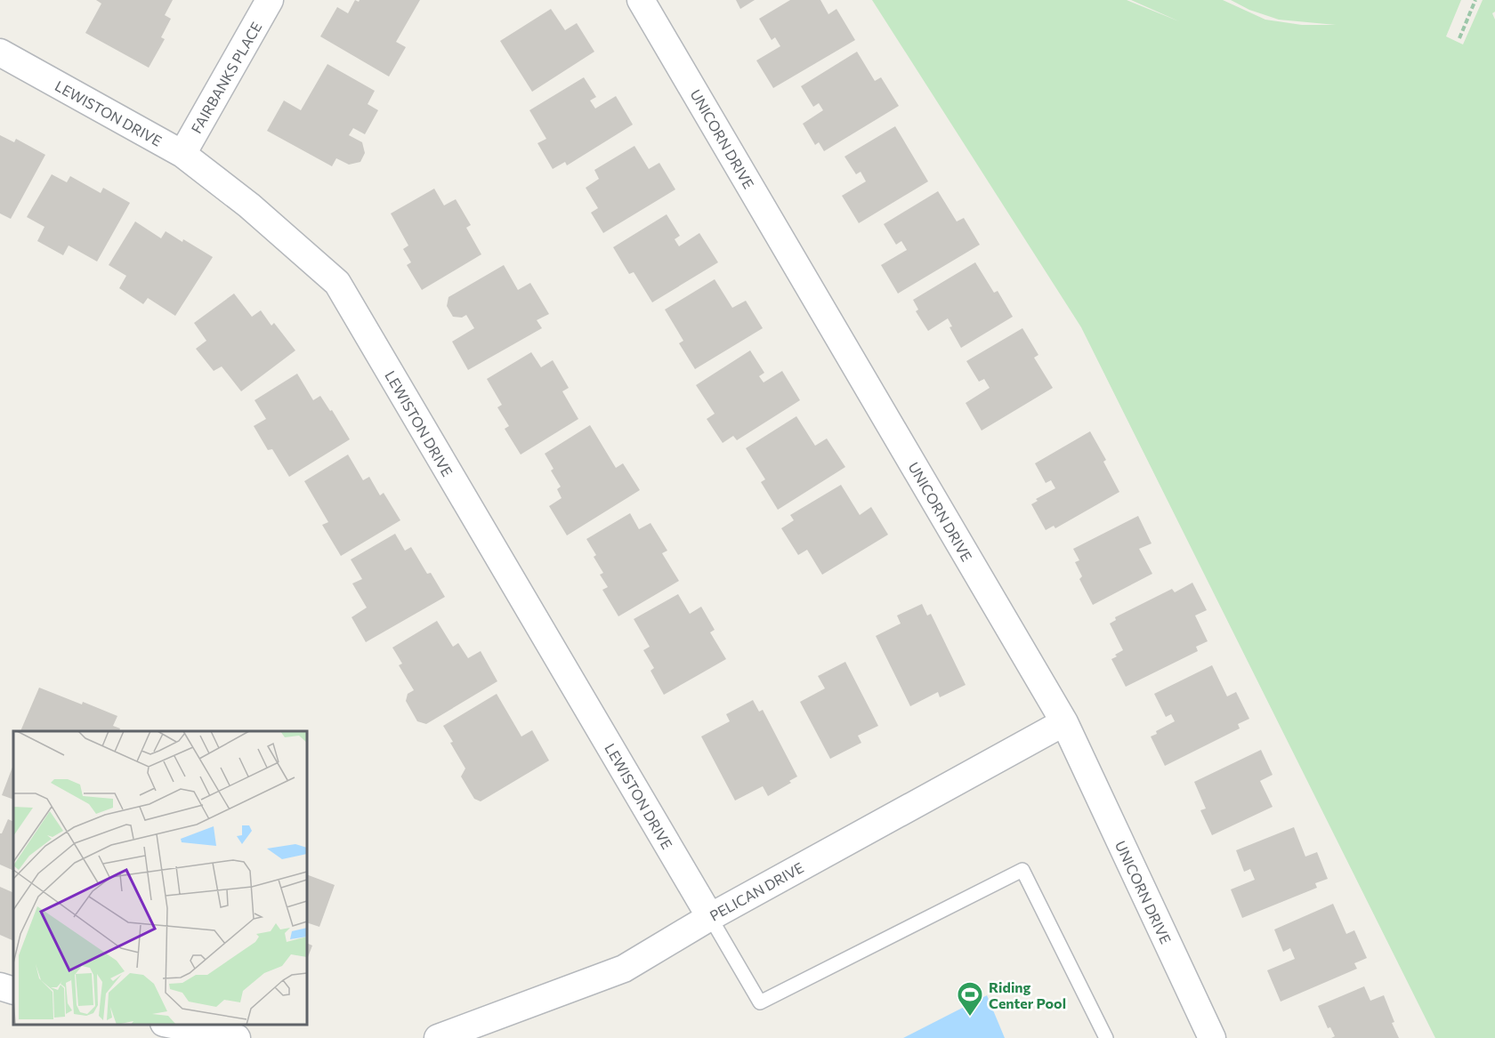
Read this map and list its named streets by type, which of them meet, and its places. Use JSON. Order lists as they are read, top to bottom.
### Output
{
  "streets": {
    "street": [
      "FAIRBANKS PLACE",
      "LEWISTON DRIVE",
      "UNICORN DRIVE",
      "PELICAN DRIVE"
    ]
  },
  "crossings": [
    ["FAIRBANKS PLACE", "LEWISTON DRIVE"],
    ["LEWISTON DRIVE", "PELICAN DRIVE"],
    ["UNICORN DRIVE", "PELICAN DRIVE"]
  ],
  "places": {
    "sports": ["Riding Center Pool"]
  }
}
